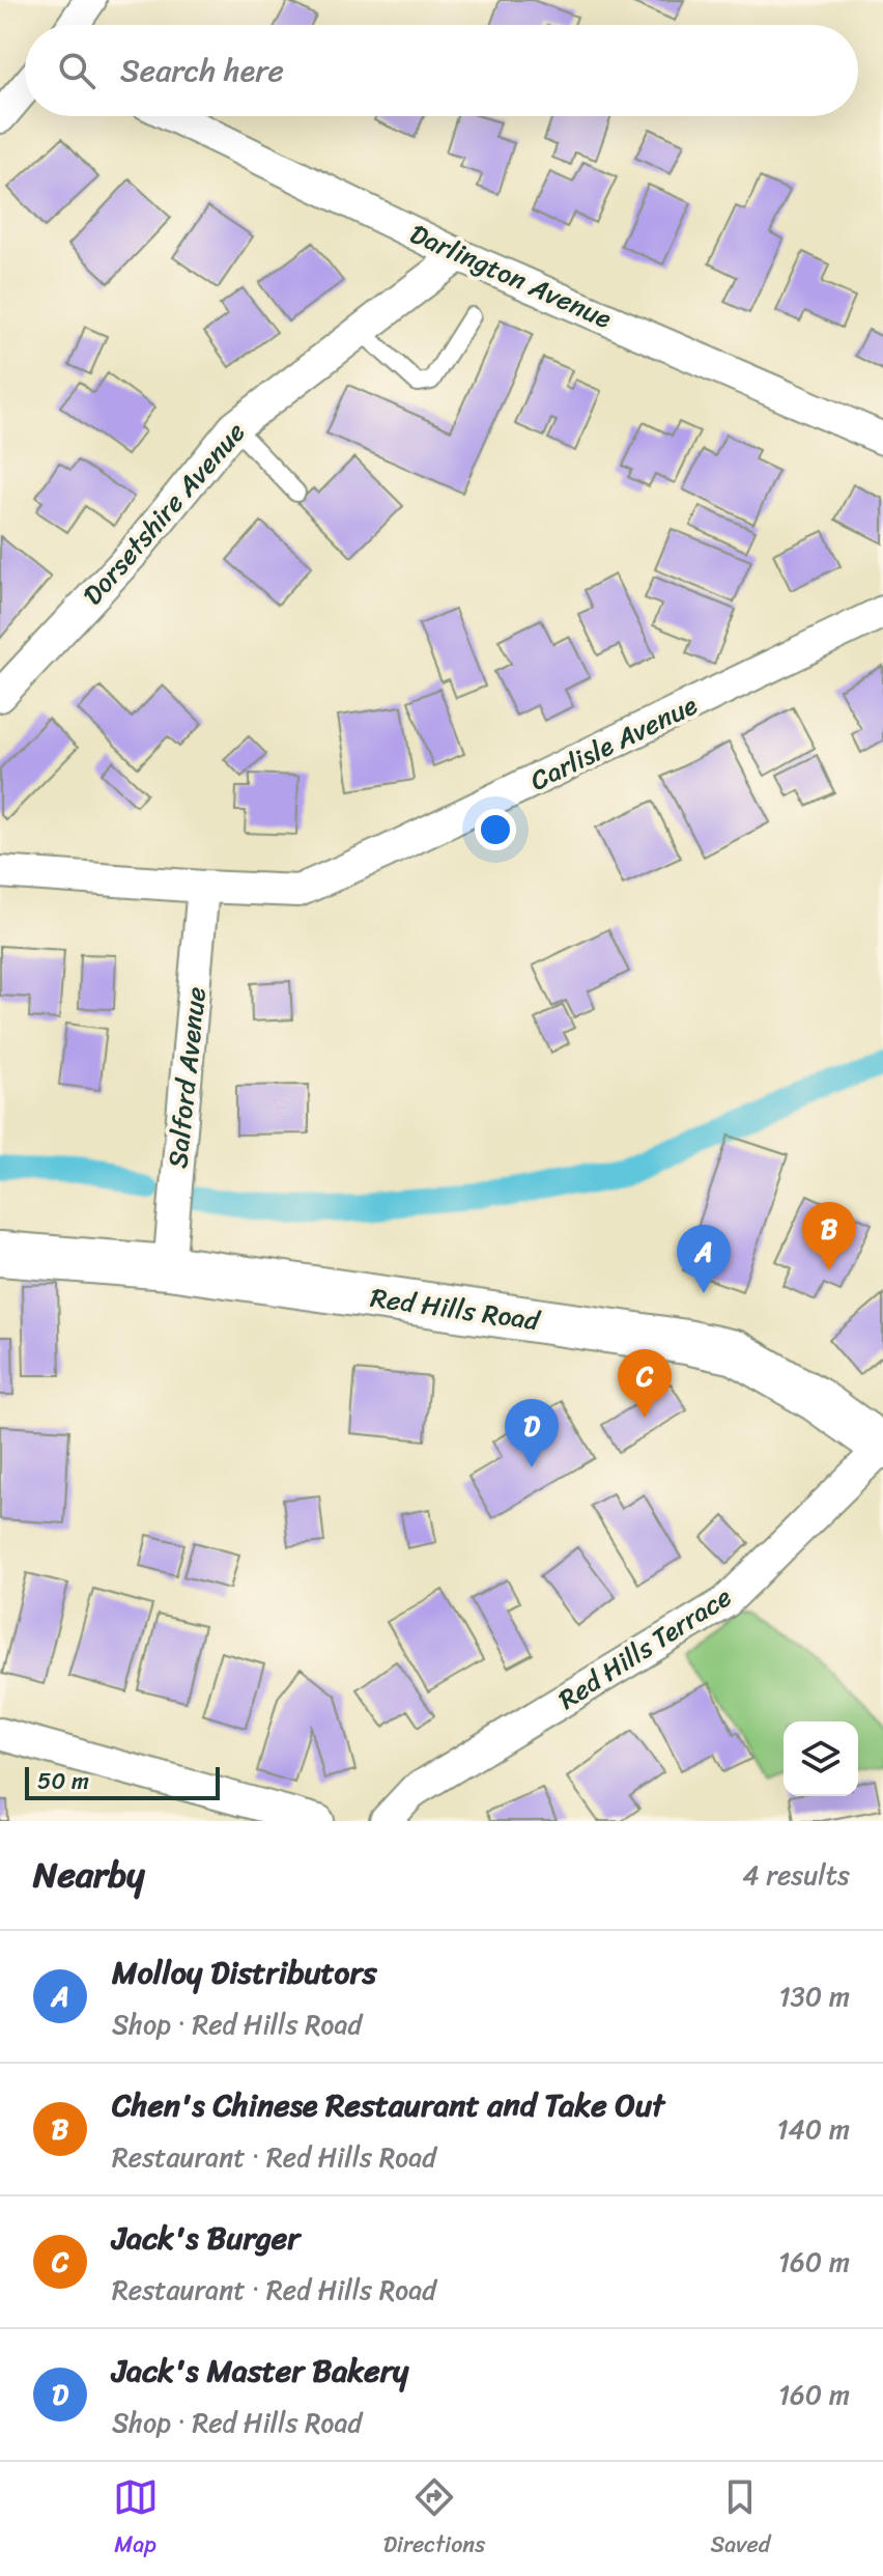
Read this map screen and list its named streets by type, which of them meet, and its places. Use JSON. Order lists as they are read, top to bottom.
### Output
{
  "streets": {
    "main road": ["Red Hills Road"],
    "street": [
      "Darlington Avenue",
      "Dorsetshire Avenue",
      "Carlisle Avenue",
      "Salford Avenue",
      "Red Hills Terrace"
    ]
  },
  "crossings": [
    ["Darlington Avenue", "Dorsetshire Avenue"],
    ["Carlisle Avenue", "Salford Avenue"],
    ["Salford Avenue", "Red Hills Road"],
    ["Red Hills Road", "Red Hills Terrace"]
  ],
  "scale_bar": "50 m",
  "page": {
    "search": "Search here",
    "pins": [
      "B",
      "A",
      "C",
      "D"
    ],
    "scale": "50 m",
    "heading": ["Nearby", "4 results"],
    "list": [
      {
        "mark": "A",
        "name": "Molloy Distributors",
        "note": "Shop · Red Hills Road",
        "value": "130 m"
      },
      {
        "mark": "B",
        "name": "Chen's Chinese Restaurant and Take Out",
        "note": "Restaurant · Red Hills Road",
        "value": "140 m"
      },
      {
        "mark": "C",
        "name": "Jack's Burger",
        "note": "Restaurant · Red Hills Road",
        "value": "160 m"
      },
      {
        "mark": "D",
        "name": "Jack's Master Bakery",
        "note": "Shop · Red Hills Road",
        "value": "160 m"
      }
    ],
    "nav": ["Map", "Directions", "Saved"]
  }
}
